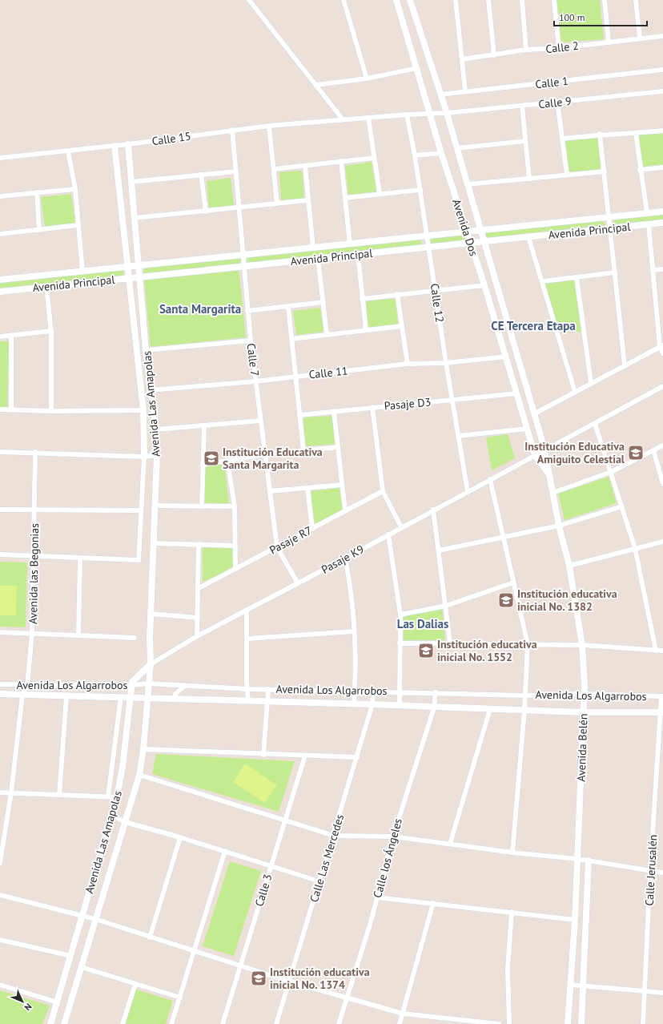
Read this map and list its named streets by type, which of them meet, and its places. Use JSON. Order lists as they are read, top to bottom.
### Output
{
  "streets": {
    "street": [
      "Calle 2",
      "Calle 1",
      "Calle 9",
      "Calle 15",
      "Avenida Dos",
      "Avenida Principal",
      "Calle 12",
      "Calle 7",
      "Calle 11",
      "Avenida Las Amapolas",
      "Pasaje D3",
      "Pasaje R7",
      "Pasaje K9",
      "Avenida las Begonias",
      "Avenida Los Algarrobos",
      "Avenida Belén",
      "Calle Las Mercedes",
      "Calle los Ángeles",
      "Calle Jerusalén",
      "Calle 3"
    ]
  },
  "crossings": [
    ["Calle 1", "Avenida Dos"],
    ["Calle 9", "Calle 15"],
    ["Calle 9", "Avenida Dos"],
    ["Calle 15", "Avenida Dos"],
    ["Calle 15", "Calle 12"],
    ["Calle 15", "Calle 7"],
    ["Calle 15", "Avenida Las Amapolas"],
    ["Avenida Dos", "Avenida Principal"],
    ["Avenida Dos", "Calle 11"],
    ["Avenida Dos", "Pasaje D3"],
    ["Avenida Dos", "Pasaje K9"],
    ["Avenida Dos", "Avenida Belén"],
    ["Avenida Principal", "Calle 12"],
    ["Avenida Principal", "Calle 7"],
    ["Avenida Principal", "Avenida Las Amapolas"],
    ["Calle 12", "Calle 11"],
    ["Calle 12", "Pasaje D3"],
    ["Calle 12", "Pasaje K9"],
    ["Calle 7", "Calle 11"],
    ["Calle 7", "Pasaje R7"],
    ["Calle 7", "Pasaje K9"],
    ["Calle 11", "Avenida Las Amapolas"],
    ["Avenida Las Amapolas", "Pasaje K9"],
    ["Avenida Las Amapolas", "Avenida Los Algarrobos"],
    ["Pasaje K9", "Avenida Belén"],
    ["Avenida las Begonias", "Avenida Los Algarrobos"],
    ["Avenida Los Algarrobos", "Avenida Belén"],
    ["Avenida Los Algarrobos", "Calle Las Mercedes"],
    ["Avenida Los Algarrobos", "Calle los Ángeles"],
    ["Avenida Los Algarrobos", "Calle Jerusalén"]
  ],
  "districts": ["Santa Margarita", "CE Tercera Etapa", "Las Dalias"],
  "places": {
    "school or university": [
      "Institución Educativa Amiguito Celestial",
      "Institución Educativa Santa Margarita",
      "Institución educativa inicial No. 1382",
      "Institución educativa inicial No. 1552",
      "Institución educativa inicial No. 1374"
    ]
  },
  "scale_bar": "100 m",
  "north": "bottom right"
}
